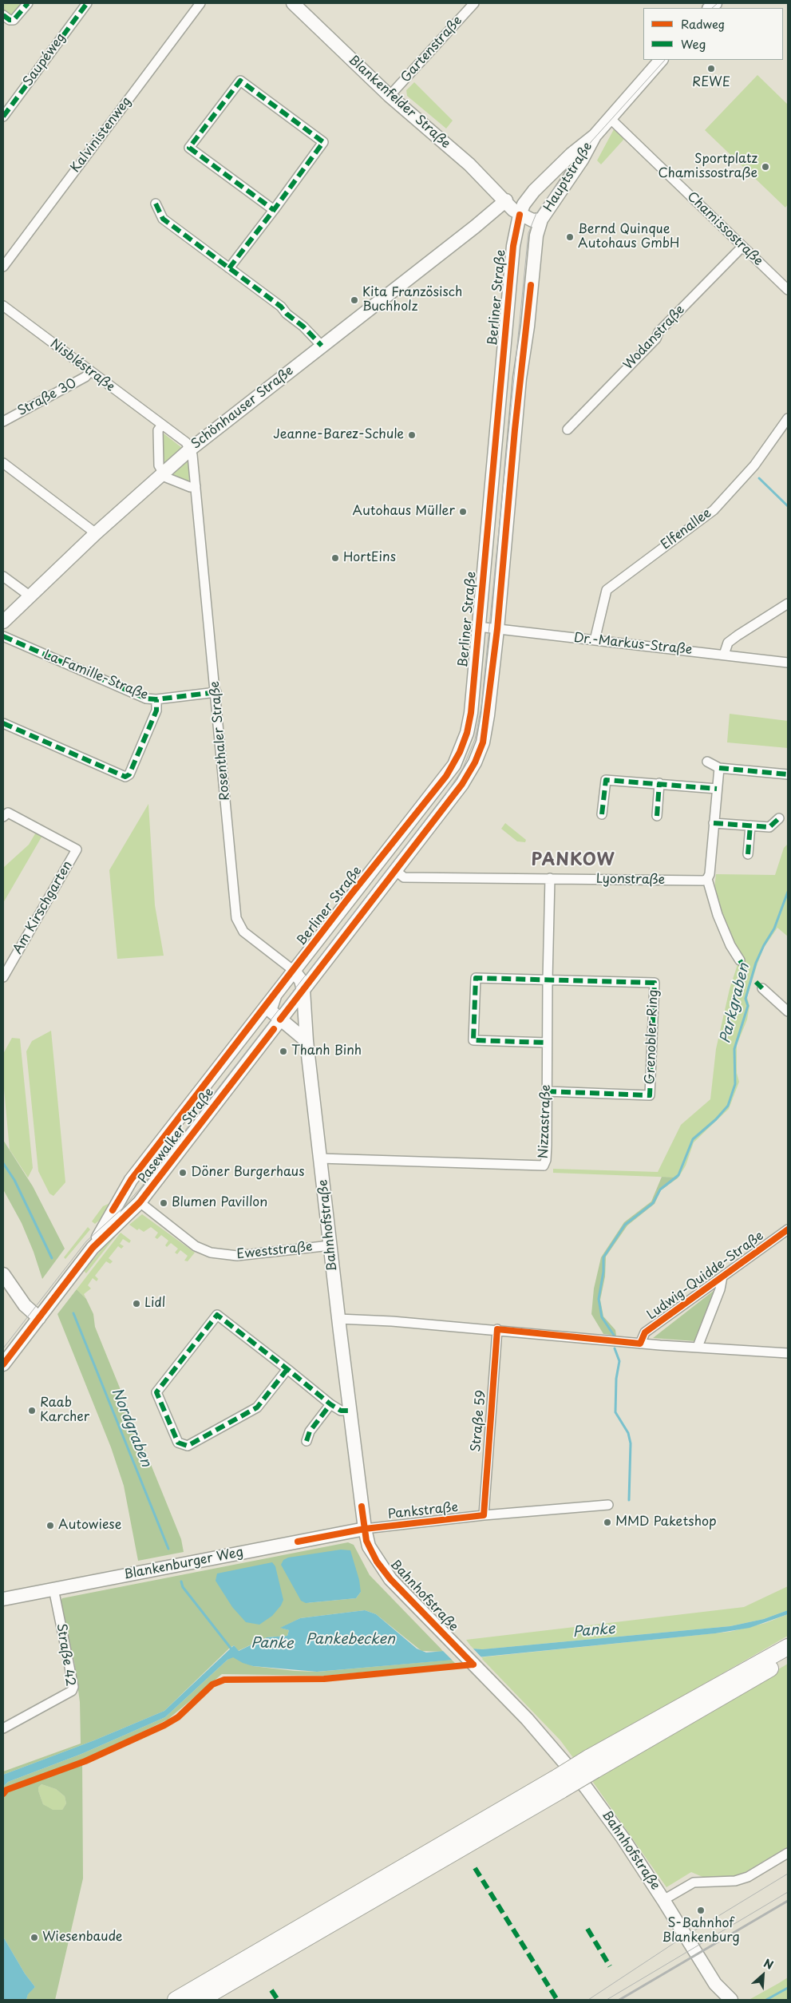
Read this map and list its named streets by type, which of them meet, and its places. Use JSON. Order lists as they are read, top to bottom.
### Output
{
  "streets": {
    "main road": [
      "Blankenfelder Straße",
      "Hauptstraße",
      "Berliner Straße",
      "Schönhauser Straße",
      "Pasewalker Straße",
      "Bahnhofstraße",
      "Blankenburger Weg"
    ],
    "street": [
      "Gartenstraße",
      "Saupéweg",
      "Kalvinistenweg",
      "Chamissostraße",
      "Wodanstraße",
      "Nisbléstraße",
      "Straße 30",
      "Elfenallee",
      "Dr.-Markus-Straße",
      "La Famille-Straße",
      "Rosenthaler Straße",
      "Lyonstraße",
      "Am Kirschgarten",
      "Grenobler Ring",
      "Nizzastraße",
      "Eweststraße",
      "Ludwig-Quidde-Straße",
      "Straße 59",
      "Pankstraße",
      "Straße 42"
    ]
  },
  "crossings": [
    ["Gartenstraße", "Blankenfelder Straße"],
    ["Blankenfelder Straße", "Hauptstraße"],
    ["Blankenfelder Straße", "Berliner Straße"],
    ["Blankenfelder Straße", "Schönhauser Straße"],
    ["Hauptstraße", "Chamissostraße"],
    ["Hauptstraße", "Berliner Straße"],
    ["Chamissostraße", "Wodanstraße"],
    ["Berliner Straße", "Dr.-Markus-Straße"],
    ["Berliner Straße", "Rosenthaler Straße"],
    ["Berliner Straße", "Pasewalker Straße"],
    ["Nisbléstraße", "Straße 30"],
    ["Nisbléstraße", "Schönhauser Straße"],
    ["Nisbléstraße", "Rosenthaler Straße"],
    ["Schönhauser Straße", "Rosenthaler Straße"],
    ["Elfenallee", "Dr.-Markus-Straße"],
    ["La Famille-Straße", "Rosenthaler Straße"],
    ["Rosenthaler Straße", "Pasewalker Straße"],
    ["Lyonstraße", "Nizzastraße"],
    ["Grenobler Ring", "Nizzastraße"],
    ["Nizzastraße", "Bahnhofstraße"],
    ["Pasewalker Straße", "Bahnhofstraße"],
    ["Pasewalker Straße", "Eweststraße"],
    ["Bahnhofstraße", "Eweststraße"],
    ["Bahnhofstraße", "Pankstraße"],
    ["Bahnhofstraße", "Blankenburger Weg"],
    ["Straße 59", "Pankstraße"],
    ["Pankstraße", "Blankenburger Weg"],
    ["Blankenburger Weg", "Straße 42"]
  ],
  "districts": ["PANKOW"],
  "water": [
    "Parkgraben",
    "Nordgraben",
    "Panke",
    "Pankebecken"
  ],
  "places": [
    "REWE",
    "Sportplatz Chamissostraße",
    "Bernd Quinque Autohaus GmbH",
    "Kita Französisch Buchholz",
    "Jeanne-Barez-Schule",
    "Autohaus Müller",
    "HortEins",
    "Thanh Binh",
    "Döner Burgerhaus",
    "Blumen Pavillon",
    "Lidl",
    "Raab Karcher",
    "MMD Paketshop",
    "Autowiese",
    "S-Bahnhof Blankenburg",
    "Wiesenbaude"
  ],
  "legend": ["Radweg", "Weg"],
  "north": "top right"
}
